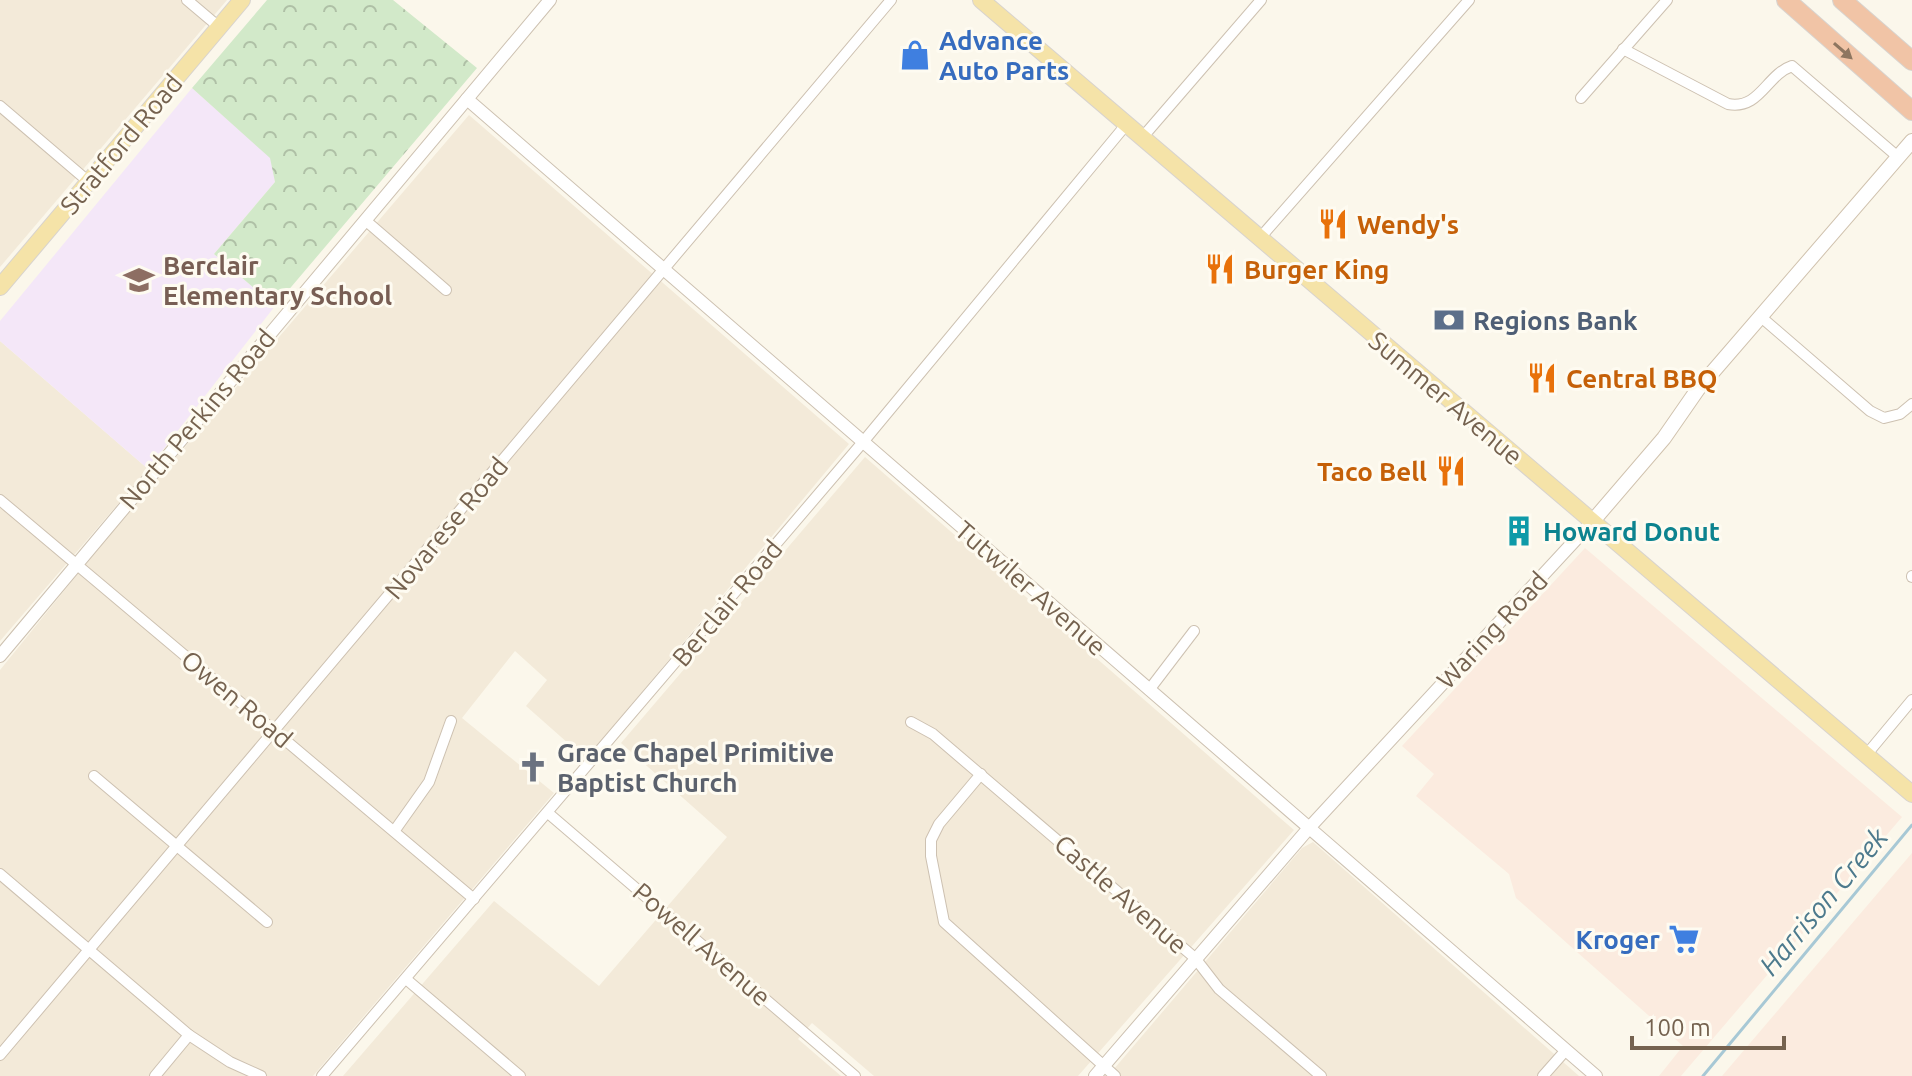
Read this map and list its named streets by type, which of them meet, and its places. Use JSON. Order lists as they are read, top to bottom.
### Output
{
  "streets": {
    "main road": ["Stratford Road", "Summer Avenue", "Waring Road"],
    "street": [
      "North Perkins Road",
      "Novarese Road",
      "Tutwiler Avenue",
      "Berclair Road",
      "Owen Road",
      "Castle Avenue",
      "Powell Avenue"
    ]
  },
  "crossings": [
    ["Summer Avenue", "Berclair Road"],
    ["Summer Avenue", "Waring Road"],
    ["North Perkins Road", "Tutwiler Avenue"],
    ["North Perkins Road", "Owen Road"],
    ["Novarese Road", "Tutwiler Avenue"],
    ["Novarese Road", "Owen Road"],
    ["Tutwiler Avenue", "Berclair Road"],
    ["Tutwiler Avenue", "Waring Road"],
    ["Berclair Road", "Owen Road"],
    ["Berclair Road", "Powell Avenue"],
    ["Waring Road", "Castle Avenue"]
  ],
  "water": ["Harrison Creek"],
  "places": {
    "shop": ["Advance Auto Parts"],
    "restaurant": [
      "Wendy's",
      "Burger King",
      "Central BBQ",
      "Taco Bell"
    ],
    "school or university": ["Berclair Elementary School"],
    "bank": ["Regions Bank"],
    "building": ["Howard Donut"],
    "church": ["Grace Chapel Primitive Baptist Church"],
    "supermarket": ["Kroger"]
  },
  "scale_bar": "100 m"
}
